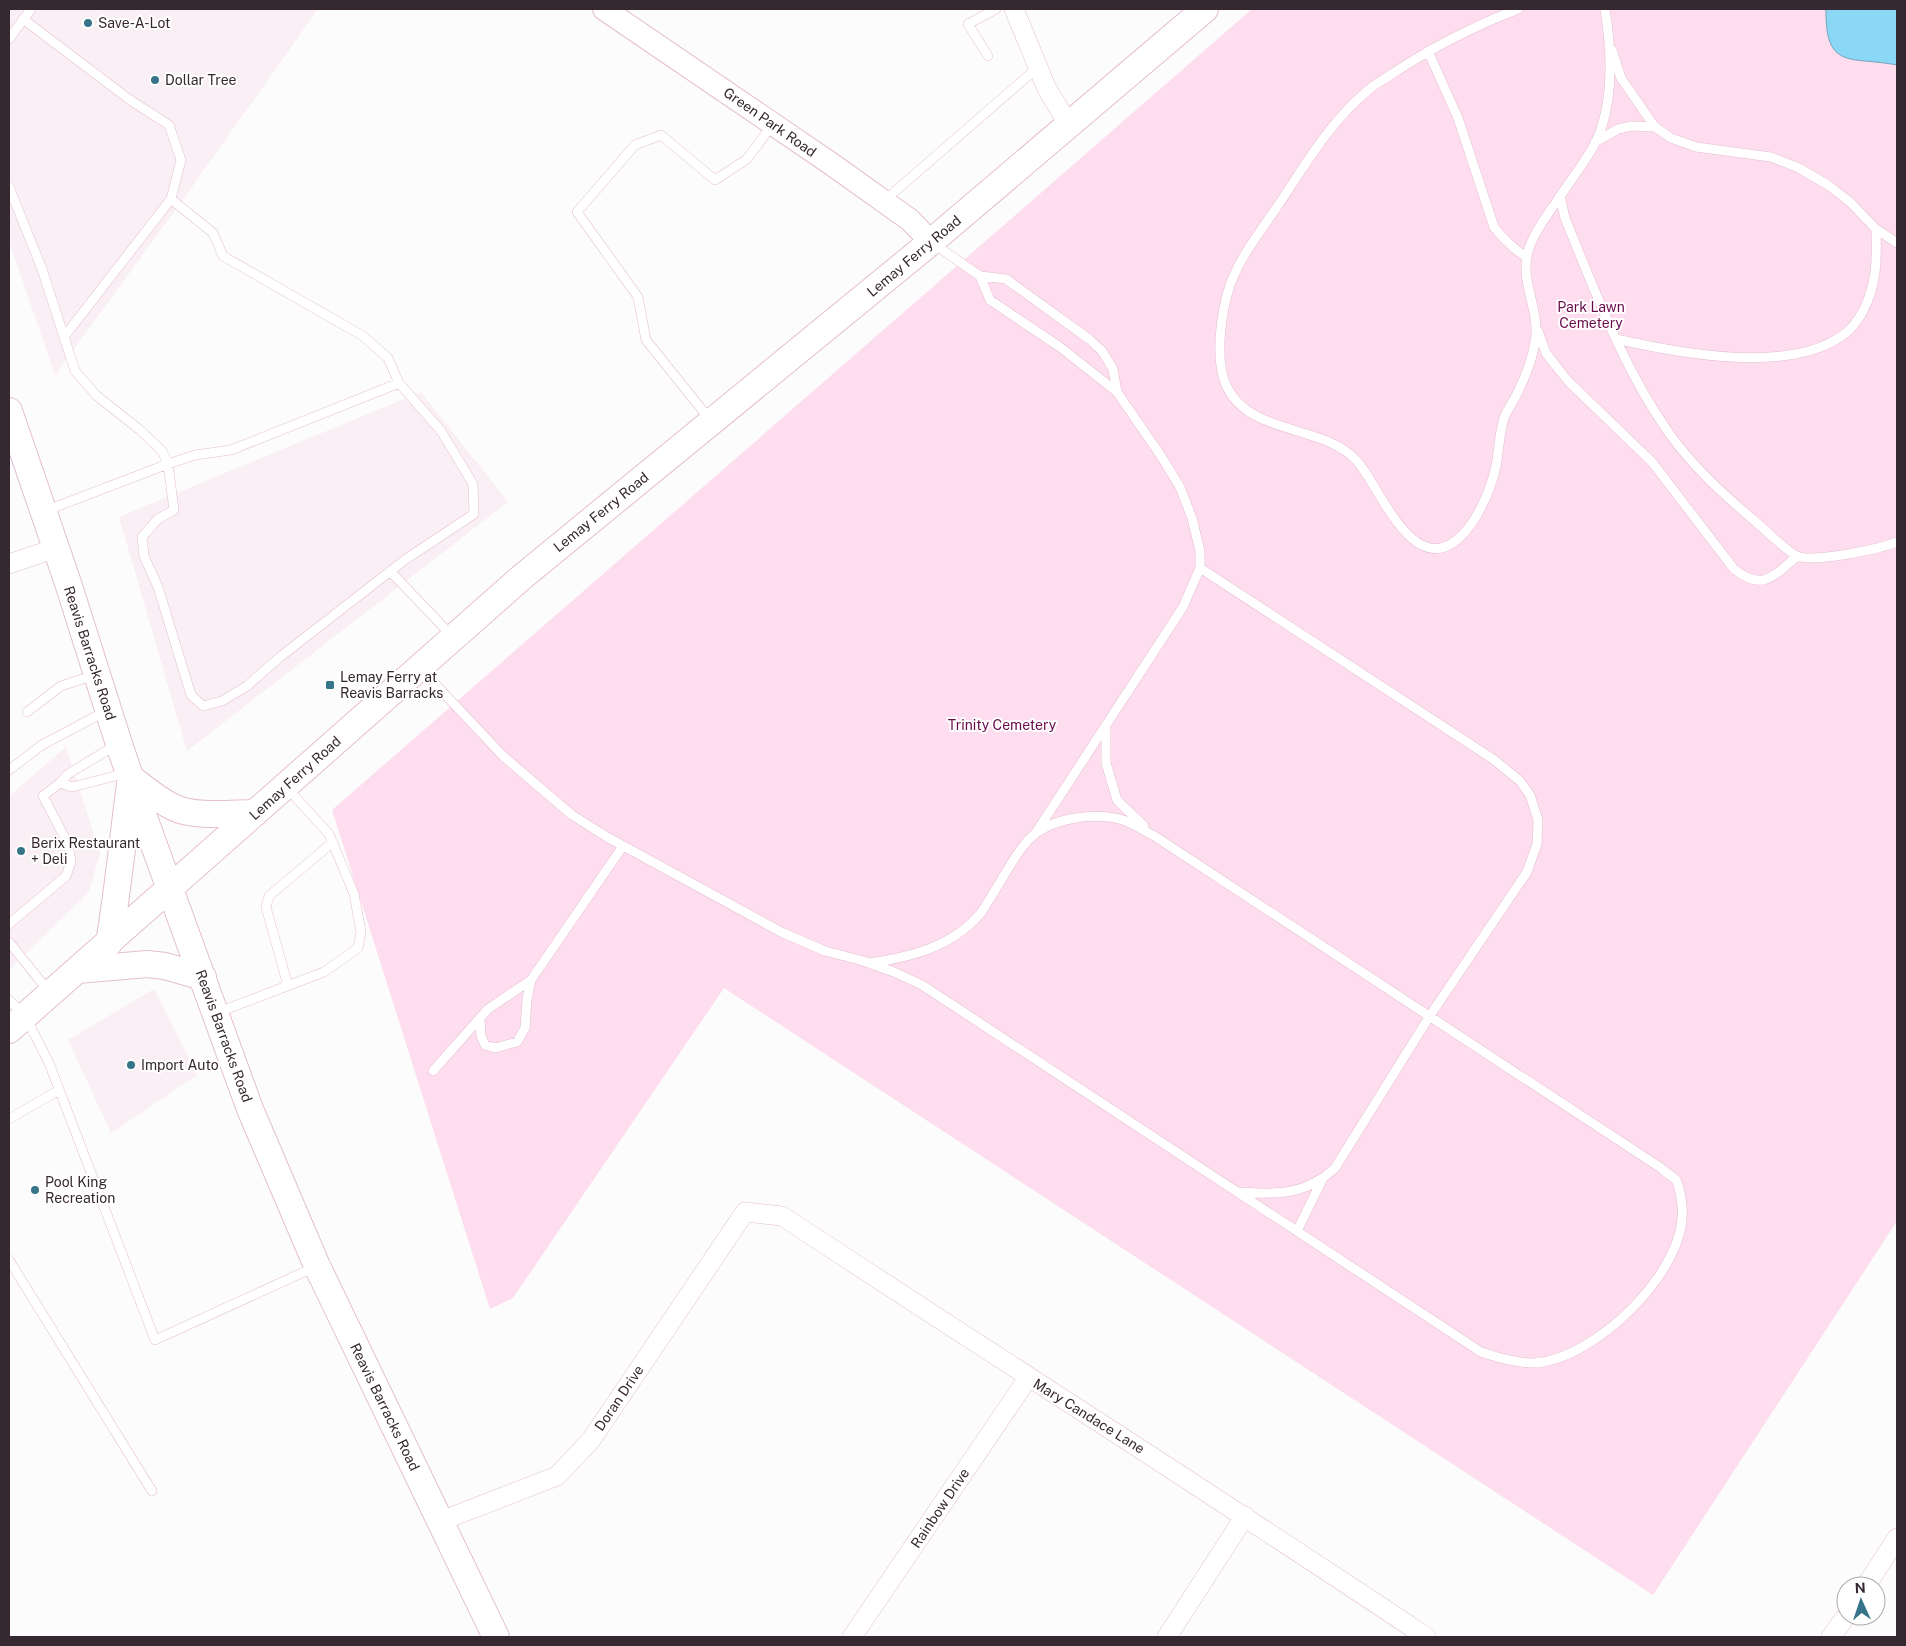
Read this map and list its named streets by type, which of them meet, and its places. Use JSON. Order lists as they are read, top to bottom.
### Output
{
  "streets": {
    "main road": ["Lemay Ferry Road", "Reavis Barracks Road"],
    "street": [
      "Green Park Road",
      "Doran Drive",
      "Mary Candace Lane",
      "Rainbow Drive"
    ]
  },
  "crossings": [
    ["Green Park Road", "Lemay Ferry Road"],
    ["Lemay Ferry Road", "Reavis Barracks Road"],
    ["Reavis Barracks Road", "Doran Drive"],
    ["Doran Drive", "Mary Candace Lane"],
    ["Mary Candace Lane", "Rainbow Drive"]
  ],
  "parks": ["Park Lawn Cemetery", "Trinity Cemetery"],
  "places": {
    "other": [
      "Save-A-Lot",
      "Dollar Tree",
      "Berix Restaurant + Deli",
      "Import Auto",
      "Pool King Recreation"
    ],
    "transit": ["Lemay Ferry at Reavis Barracks"]
  },
  "north": "top"
}
